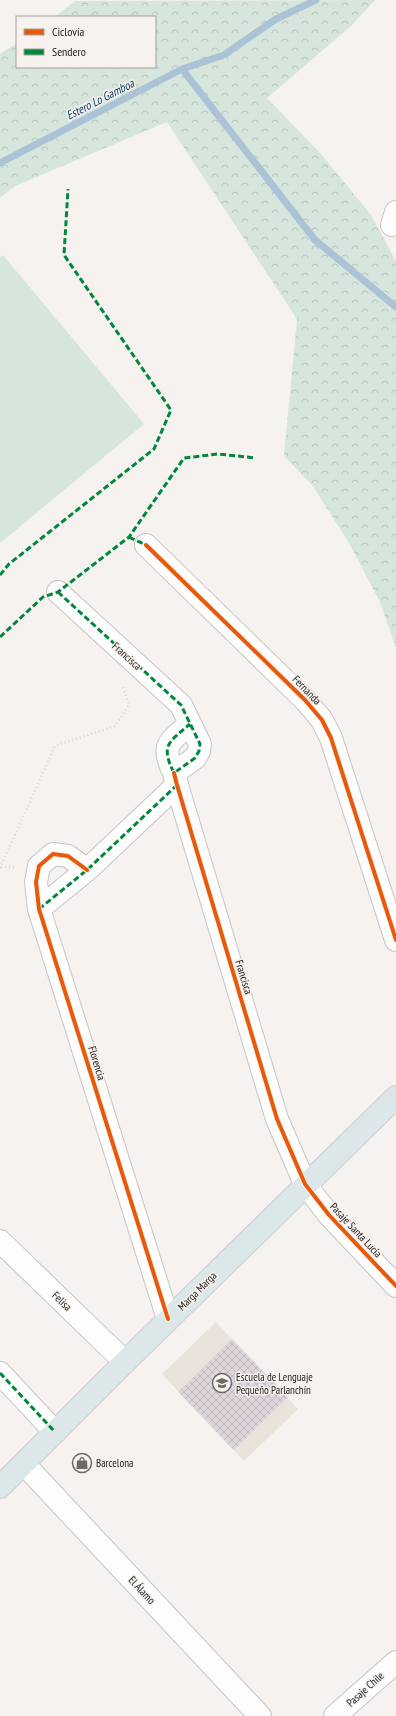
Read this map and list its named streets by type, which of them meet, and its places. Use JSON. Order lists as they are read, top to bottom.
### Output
{
  "streets": {
    "main road": ["Marga Marga"],
    "street": [
      "Francisca",
      "Fernanda",
      "Florencia",
      "Pasaje Santa Lucía",
      "Felisa",
      "El Álamo",
      "Pasaje Chile"
    ]
  },
  "crossings": [
    ["Francisca", "Pasaje Santa Lucía"],
    ["Francisca", "Marga Marga"],
    ["Florencia", "Marga Marga"],
    ["Pasaje Santa Lucía", "Marga Marga"],
    ["Marga Marga", "Felisa"],
    ["Marga Marga", "El Álamo"]
  ],
  "water": ["Estero Lo Gamboa"],
  "places": {
    "school or university": ["Escuela de Lenguaje Pequeño Parlanchín"],
    "shop": ["Barcelona"]
  },
  "legend": ["Ciclovía", "Sendero"]
}
